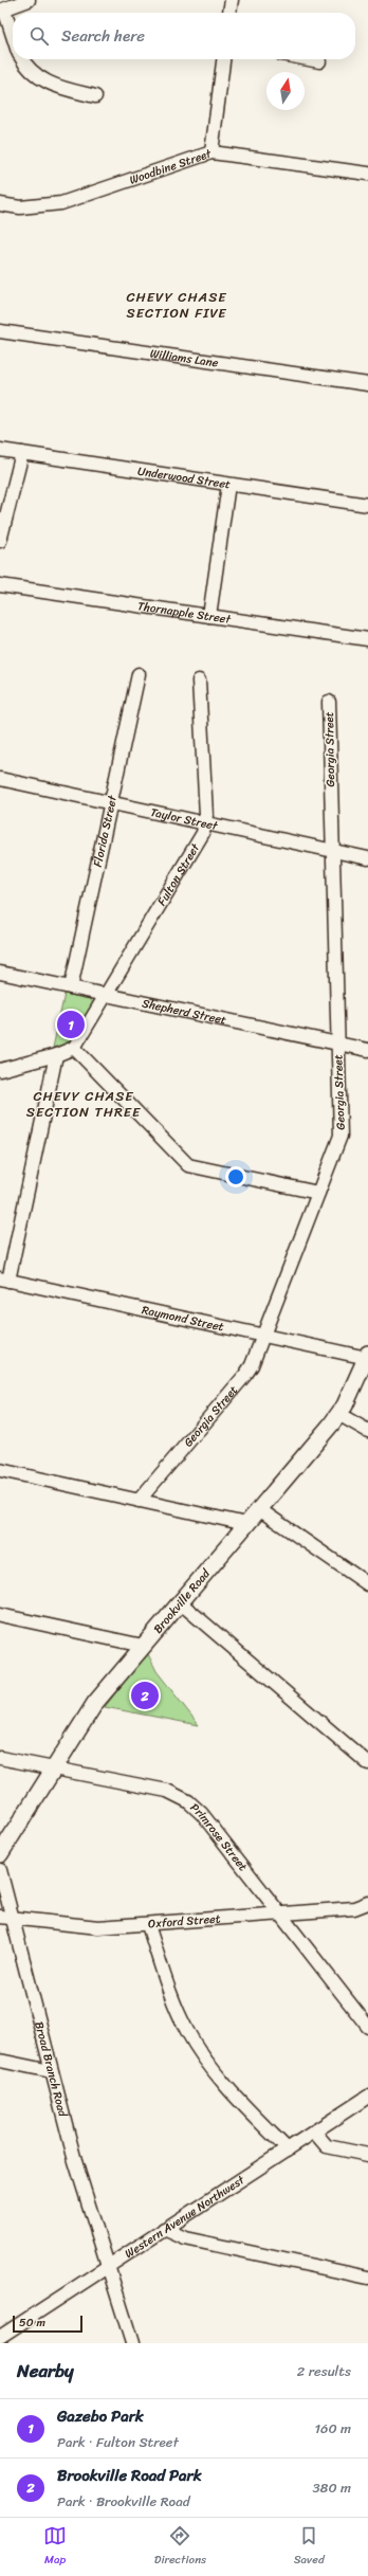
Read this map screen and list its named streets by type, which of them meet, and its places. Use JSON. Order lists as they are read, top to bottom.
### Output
{
  "streets": {
    "main road": ["Brookville Road"],
    "street": [
      "Woodbine Street",
      "Williams Lane",
      "Underwood Street",
      "Thornapple Street",
      "Georgia Street",
      "Taylor Street",
      "Florida Street",
      "Fulton Street",
      "Shepherd Street",
      "Raymond Street",
      "Primrose Street",
      "Oxford Street",
      "Broad Branch Road",
      "Western Avenue Northwest"
    ]
  },
  "crossings": [
    ["Georgia Street", "Taylor Street"],
    ["Georgia Street", "Shepherd Street"],
    ["Georgia Street", "Raymond Street"],
    ["Taylor Street", "Florida Street"],
    ["Taylor Street", "Fulton Street"],
    ["Florida Street", "Shepherd Street"],
    ["Fulton Street", "Shepherd Street"],
    ["Raymond Street", "Brookville Road"],
    ["Brookville Road", "Primrose Street"],
    ["Primrose Street", "Oxford Street"],
    ["Oxford Street", "Broad Branch Road"],
    ["Broad Branch Road", "Western Avenue Northwest"]
  ],
  "districts": ["CHEVY CHASE SECTION FIVE", "CHEVY CHASE SECTION THREE"],
  "scale_bar": "50 m",
  "north": "top",
  "page": {
    "search": "Search here",
    "pins": ["1", "2"],
    "scale": "50 m",
    "heading": ["Nearby", "2 results"],
    "list": [
      {
        "mark": "1",
        "name": "Gazebo Park",
        "note": "Park · Fulton Street",
        "value": "160 m"
      },
      {
        "mark": "2",
        "name": "Brookville Road Park",
        "note": "Park · Brookville Road",
        "value": "380 m"
      }
    ],
    "nav": ["Map", "Directions", "Saved"]
  }
}
